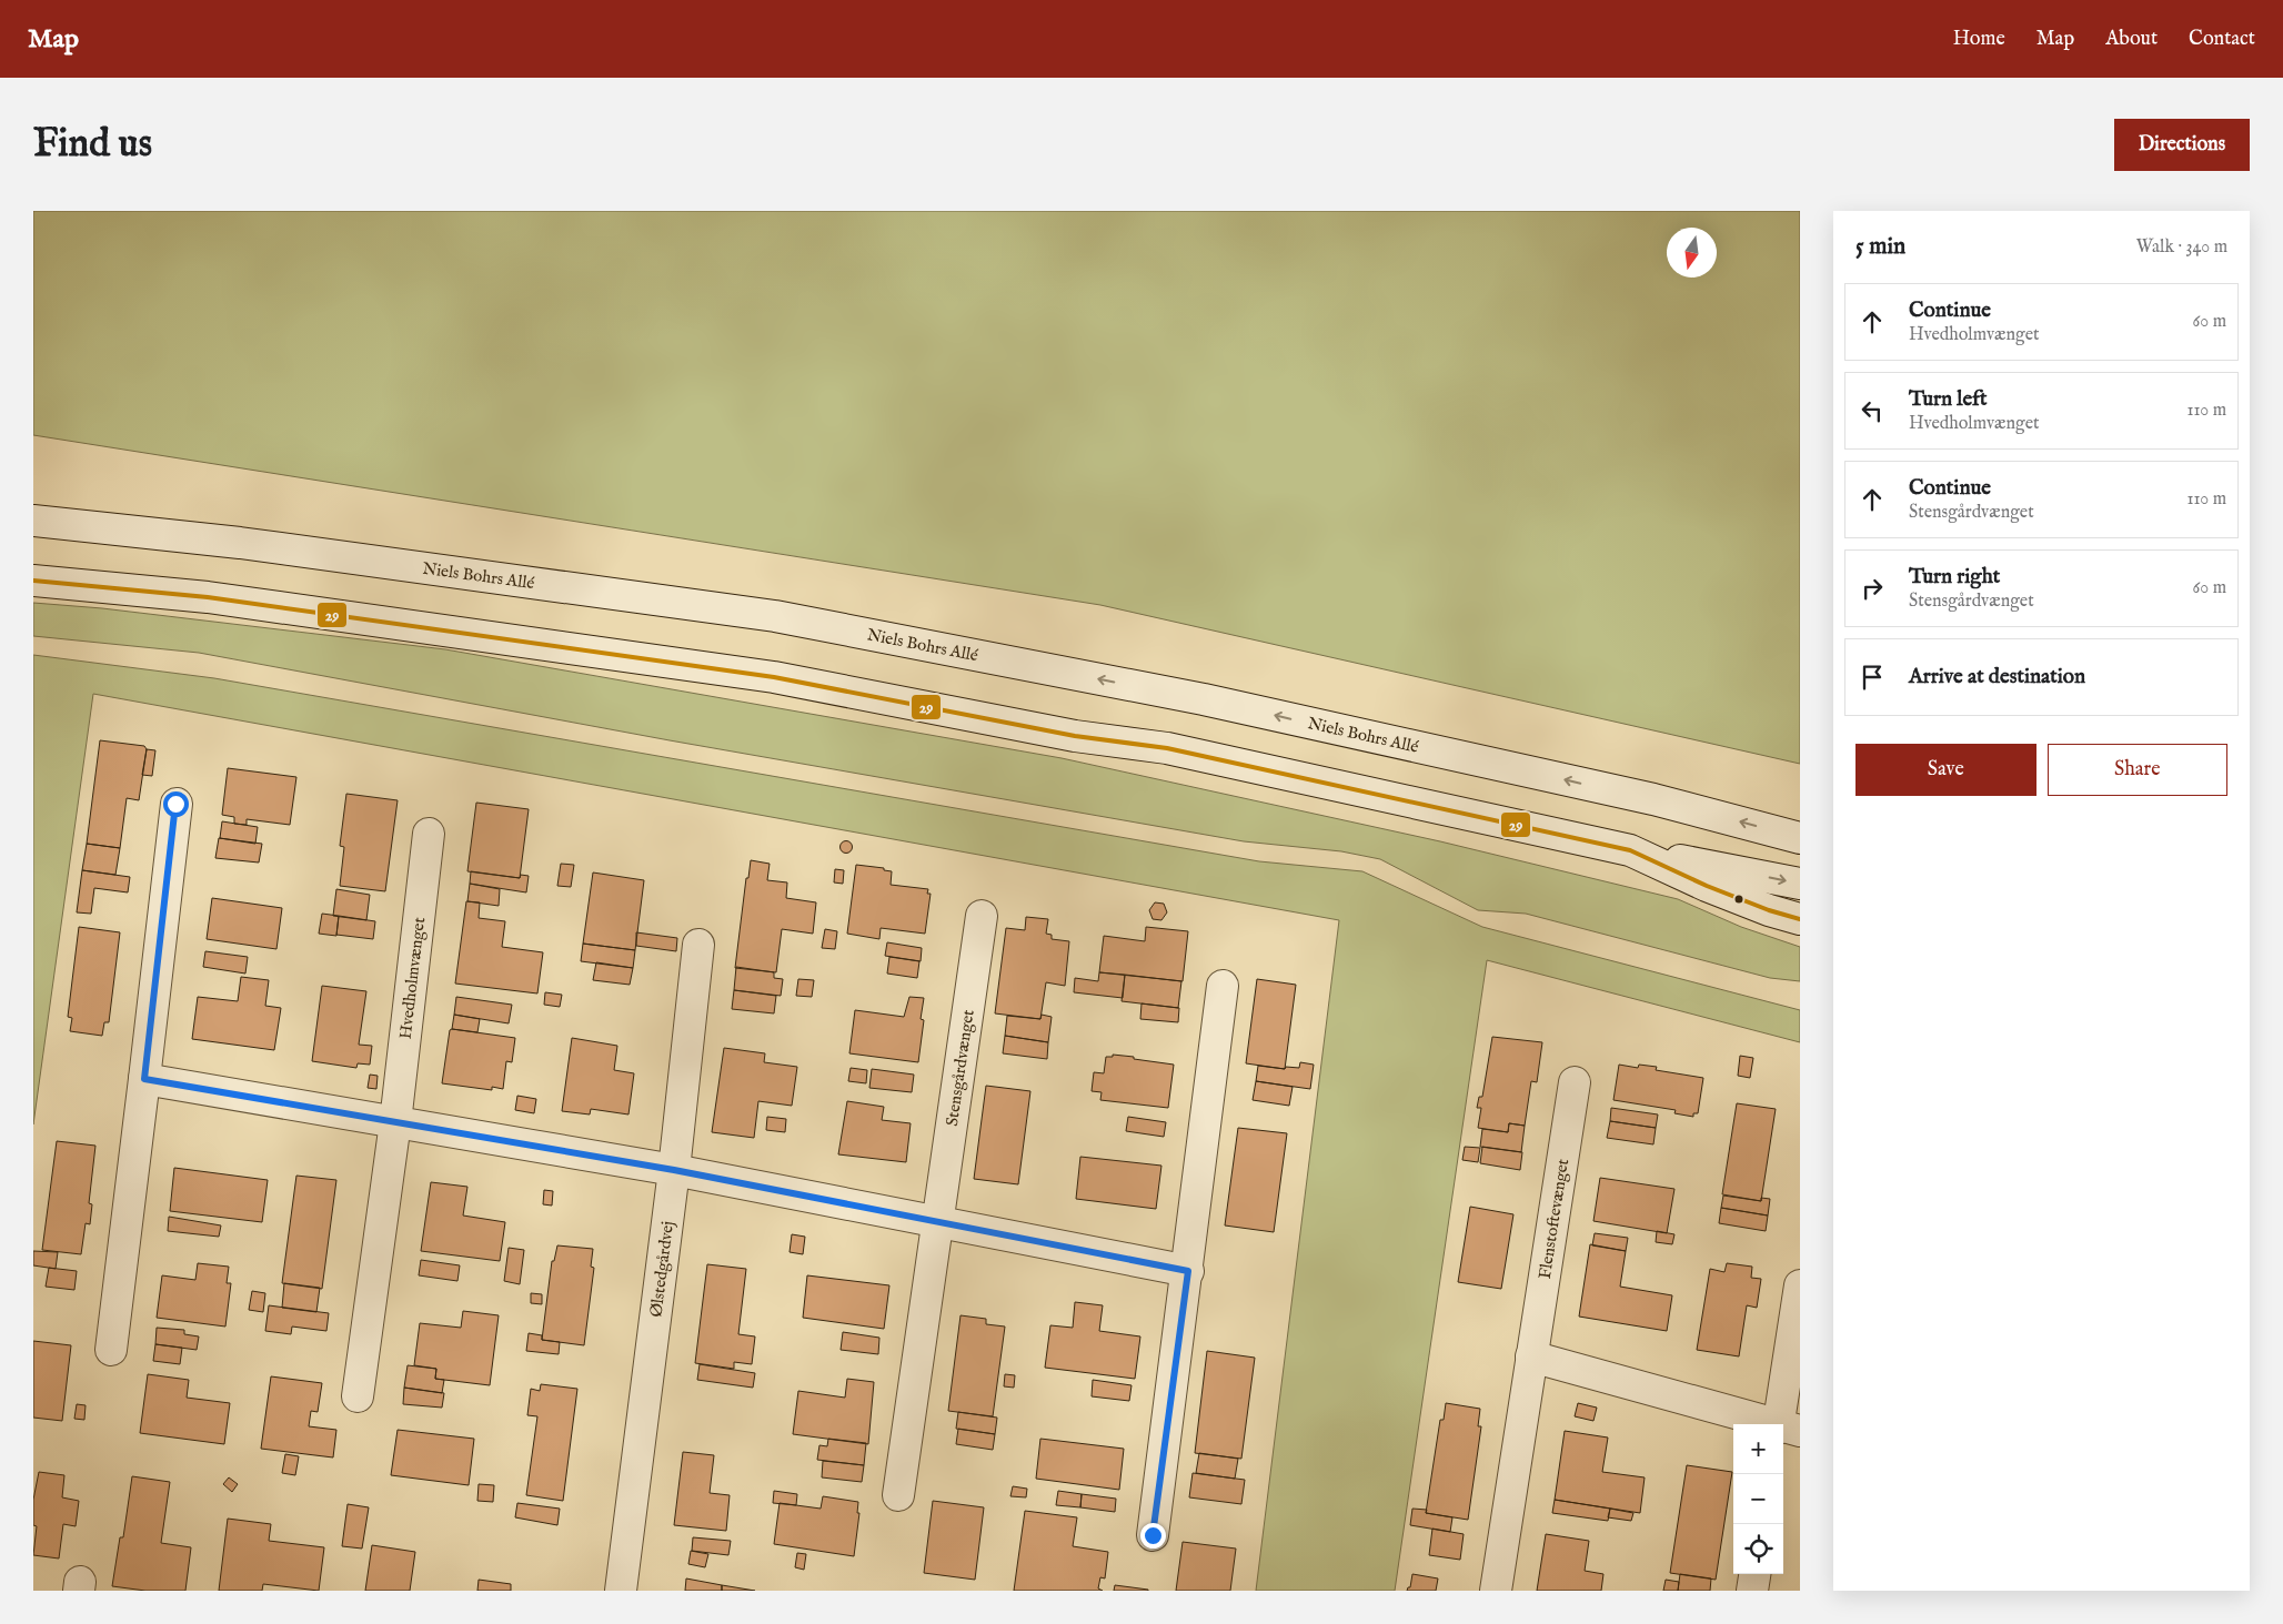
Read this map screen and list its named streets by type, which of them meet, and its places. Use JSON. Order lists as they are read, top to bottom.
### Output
{
  "streets": {
    "street": [
      "Niels Bohrs Allé",
      "Hvedholmvænget",
      "Stensgårdvænget",
      "Flenstoftevænget",
      "Ølstedgårdvej"
    ]
  },
  "lines": ["transit line 29"],
  "north": "bottom",
  "page": {
    "header": "Map",
    "nav": [
      "Home",
      "Map",
      "About",
      "Contact"
    ],
    "buttons": [
      "Directions",
      ["Save", "Share"]
    ],
    "title": "Find us",
    "heading": ["5 min", "Walk · 340 m"],
    "list": [
      ["Continue", "Hvedholmvænget", "60 m"],
      ["Turn left", "Hvedholmvænget", "110 m"],
      ["Continue", "Stensgårdvænget", "110 m"],
      ["Turn right", "Stensgårdvænget", "60 m"],
      "Arrive at destination"
    ],
    "map_buttons": ["+", "−"]
  }
}
